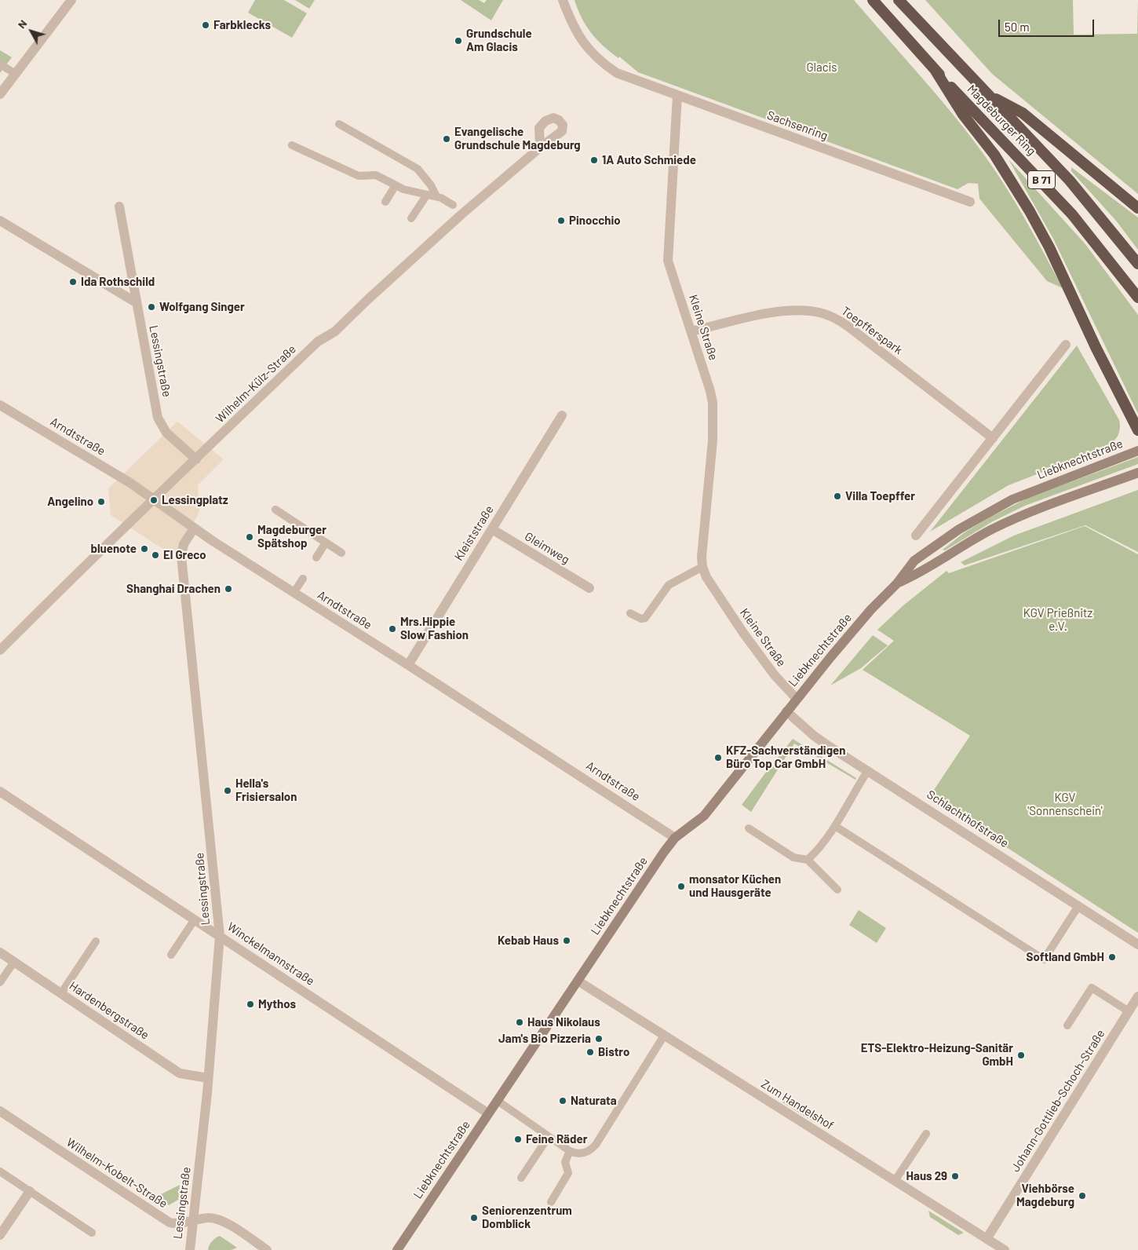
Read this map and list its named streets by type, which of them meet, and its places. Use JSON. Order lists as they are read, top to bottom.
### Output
{
  "streets": {
    "highway": ["Magdeburger Ring", "B 71"],
    "main road": ["Liebknechtstraße"],
    "street": [
      "Sachsenring",
      "Kleine Straße",
      "Toepfferspark",
      "Lessingstraße",
      "Wilhelm-Külz-Straße",
      "Arndtstraße",
      "Kleiststraße",
      "Gleimweg",
      "Schlachthofstraße",
      "Winckelmannstraße",
      "Hardenbergstraße",
      "Johann-Gottlieb-Schoch-Straße",
      "Zum Handelshof",
      "Wilhelm-Kobelt-Straße"
    ]
  },
  "crossings": [
    ["Sachsenring", "Kleine Straße"],
    ["Kleine Straße", "Toepfferspark"],
    ["Kleine Straße", "Liebknechtstraße"],
    ["Lessingstraße", "Wilhelm-Külz-Straße"],
    ["Lessingstraße", "Arndtstraße"],
    ["Lessingstraße", "Winckelmannstraße"],
    ["Lessingstraße", "Hardenbergstraße"],
    ["Lessingstraße", "Wilhelm-Kobelt-Straße"],
    ["Wilhelm-Külz-Straße", "Arndtstraße"],
    ["Arndtstraße", "Liebknechtstraße"],
    ["Arndtstraße", "Kleiststraße"],
    ["Liebknechtstraße", "Schlachthofstraße"],
    ["Liebknechtstraße", "Winckelmannstraße"],
    ["Liebknechtstraße", "Zum Handelshof"],
    ["Kleiststraße", "Gleimweg"],
    ["Johann-Gottlieb-Schoch-Straße", "Zum Handelshof"]
  ],
  "parks": ["Glacis", "KGV Prießnitz e.V.", "KGV 'Sonnenschein'"],
  "places": [
    "Farbklecks",
    "Grundschule Am Glacis",
    "Evangelische Grundschule Magdeburg",
    "1A Auto Schmiede",
    "Pinocchio",
    "Ida Rothschild",
    "Wolfgang Singer",
    "Villa Toepffer",
    "Lessingplatz",
    "Angelino",
    "Magdeburger Spätshop",
    "bluenote",
    "El Greco",
    "Shanghai Drachen",
    "Mrs.Hippie Slow Fashion",
    "KFZ-Sachverständigen Büro Top Car GmbH",
    "Hella's Frisiersalon",
    "monsator Küchen und Hausgeräte",
    "Kebab Haus",
    "Softland GmbH",
    "Mythos",
    "Haus Nikolaus",
    "Jam's Bio Pizzeria",
    "Bistro",
    "ETS-Elektro-Heizung-Sanitär GmbH",
    "Naturata",
    "Feine Räder",
    "Haus 29",
    "Viehbörse Magdeburg",
    "Seniorenzentrum Domblick"
  ],
  "scale_bar": "50 m",
  "north": "top left"
}
